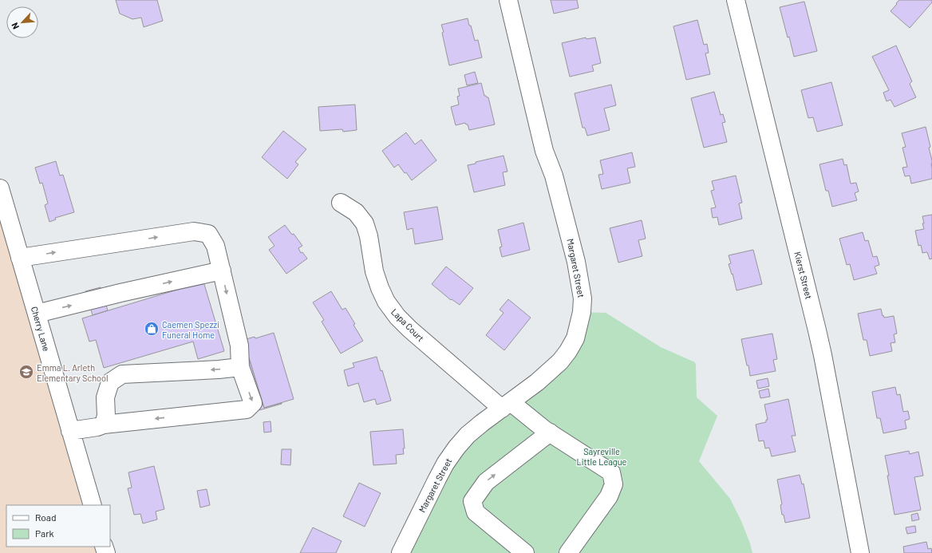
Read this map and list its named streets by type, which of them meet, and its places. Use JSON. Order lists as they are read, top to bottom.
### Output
{
  "streets": {
    "street": [
      "Margaret Street",
      "Kierst Street",
      "Lapa Court",
      "Cherry Lane"
    ]
  },
  "crossings": [
    ["Margaret Street", "Lapa Court"]
  ],
  "parks": ["Sayreville Little League"],
  "places": {
    "shop": ["Caemen Spezzi Funeral Home"],
    "school or university": ["Emma L. Arleth Elementary School"]
  },
  "legend": ["Road", "Park"],
  "north": "bottom left"
}
